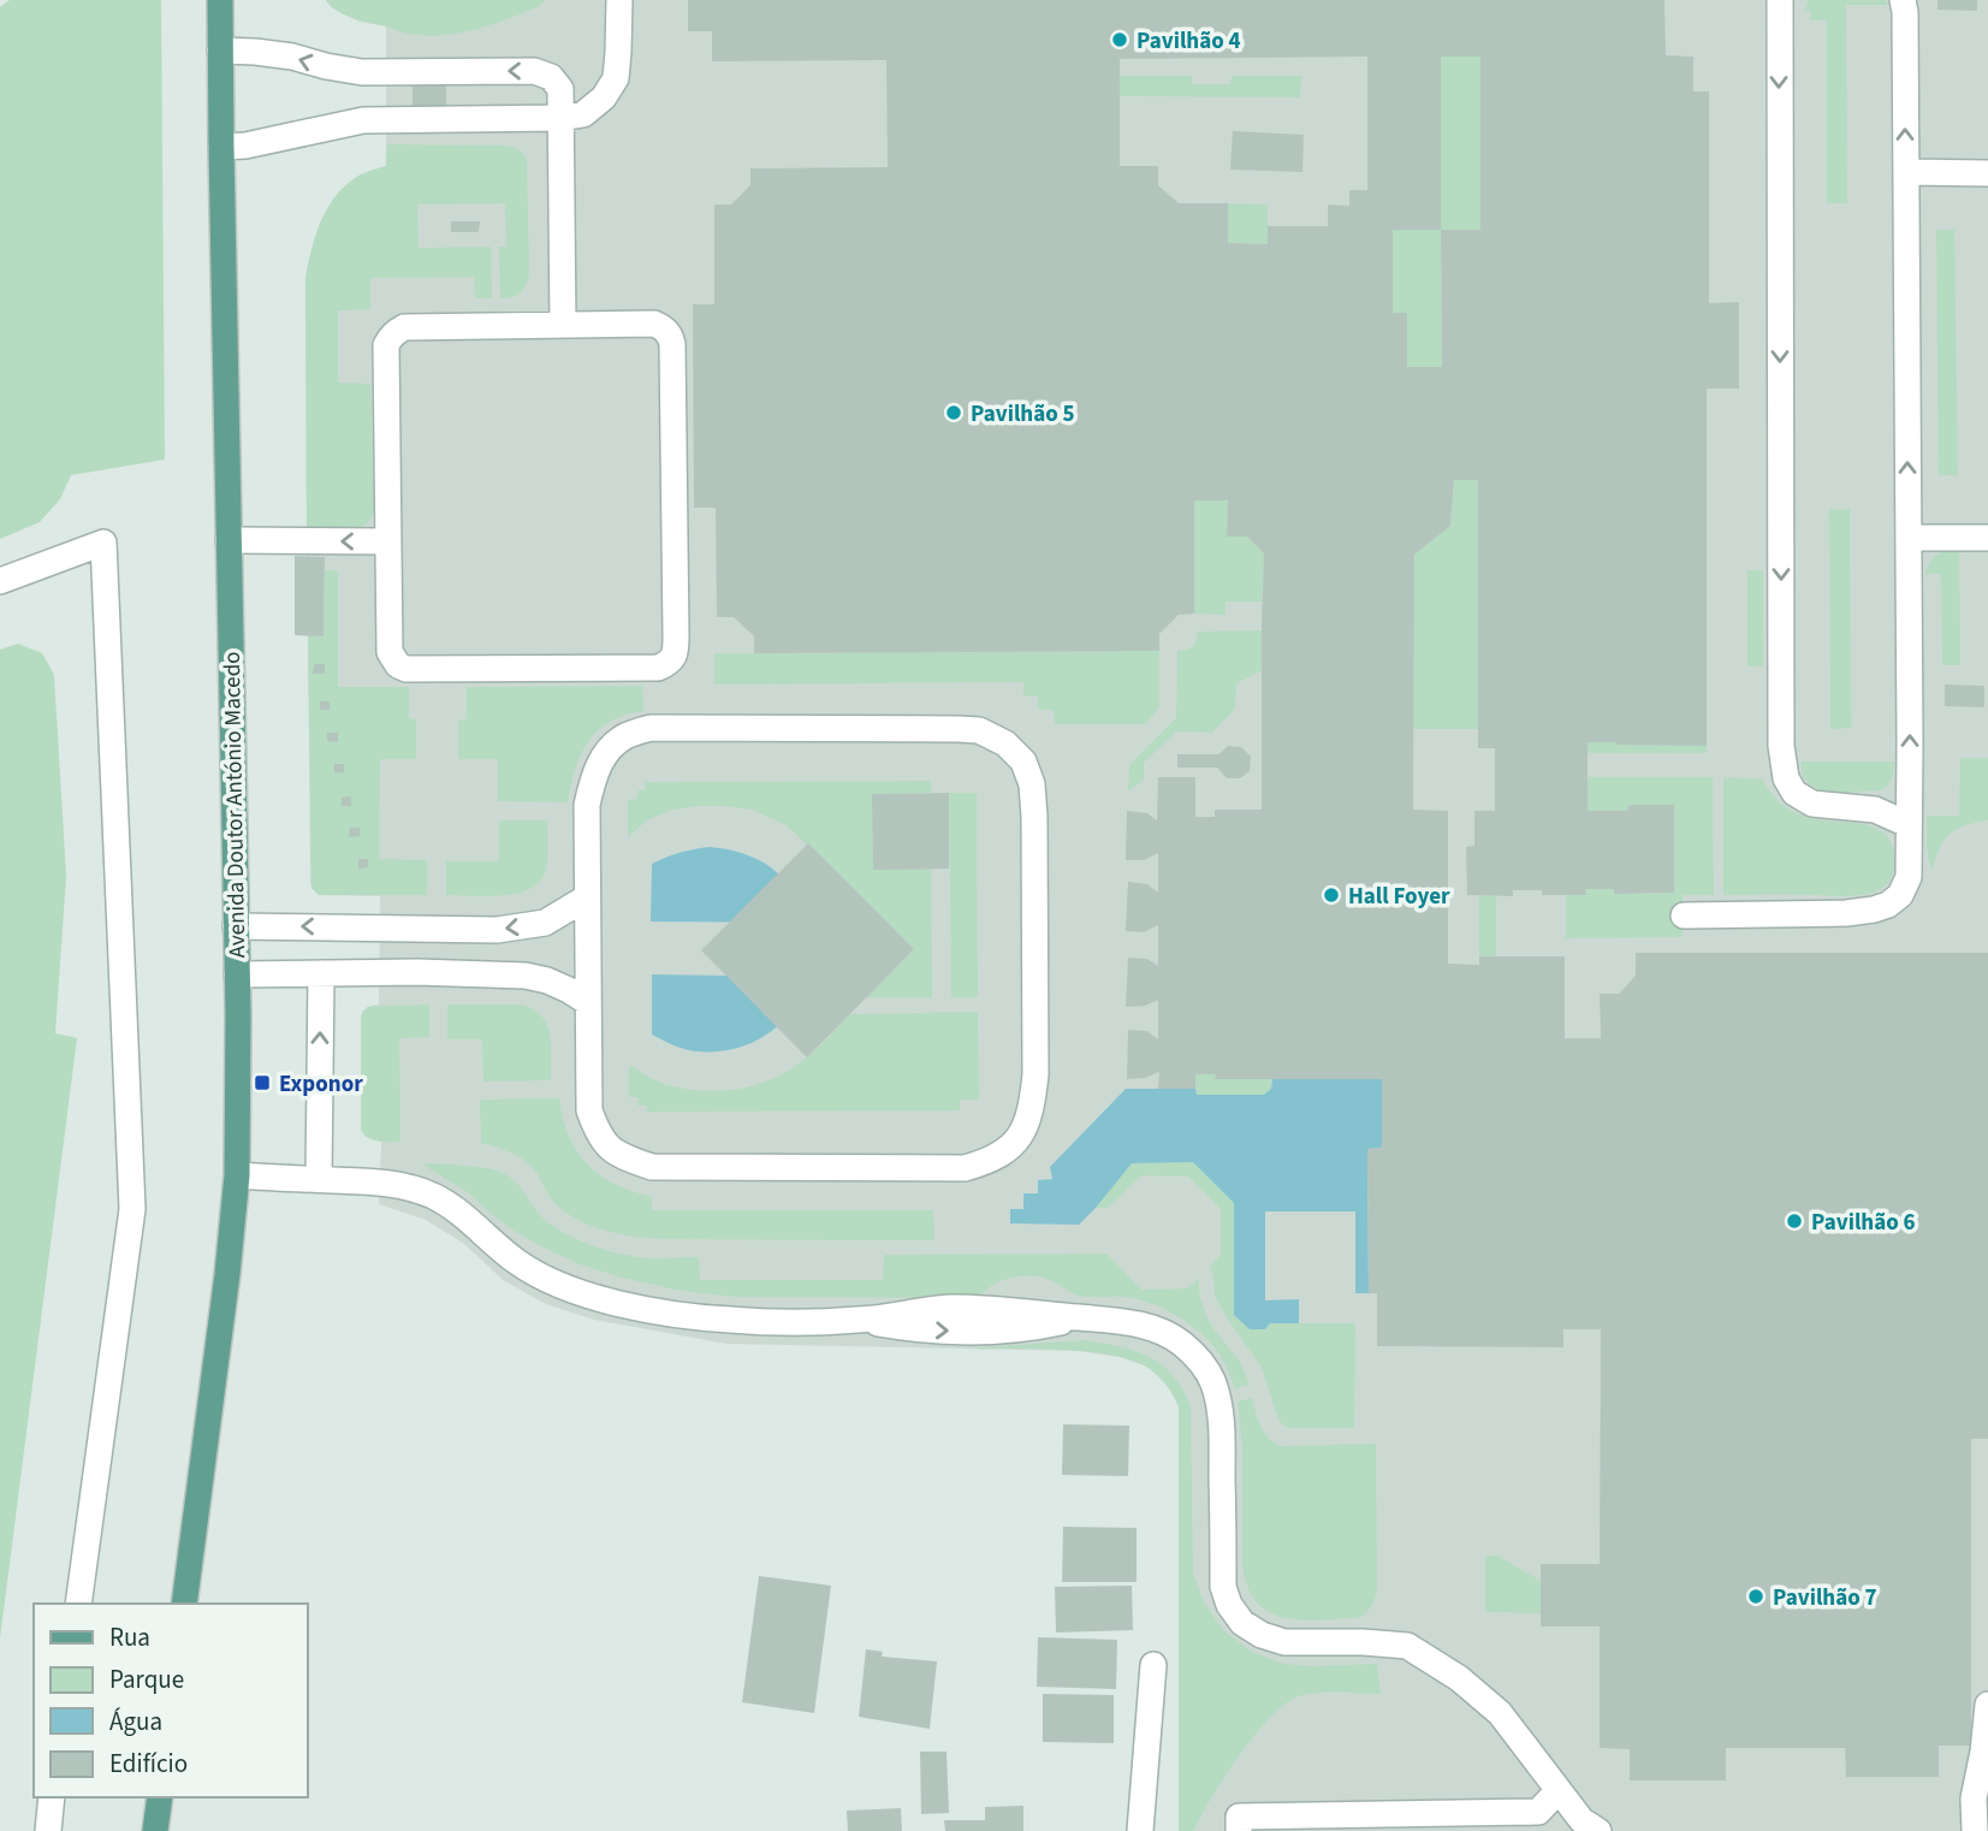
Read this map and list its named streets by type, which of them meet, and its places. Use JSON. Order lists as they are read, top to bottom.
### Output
{
  "streets": {
    "main road": ["Avenida Doutor António Macedo"]
  },
  "places": {
    "other": [
      "Pavilhão 4",
      "Pavilhão 5",
      "Hall Foyer",
      "Pavilhão 6",
      "Pavilhão 7"
    ],
    "transit": ["Exponor"]
  },
  "legend": [
    "Rua",
    "Parque",
    "Água",
    "Edifício"
  ]
}
